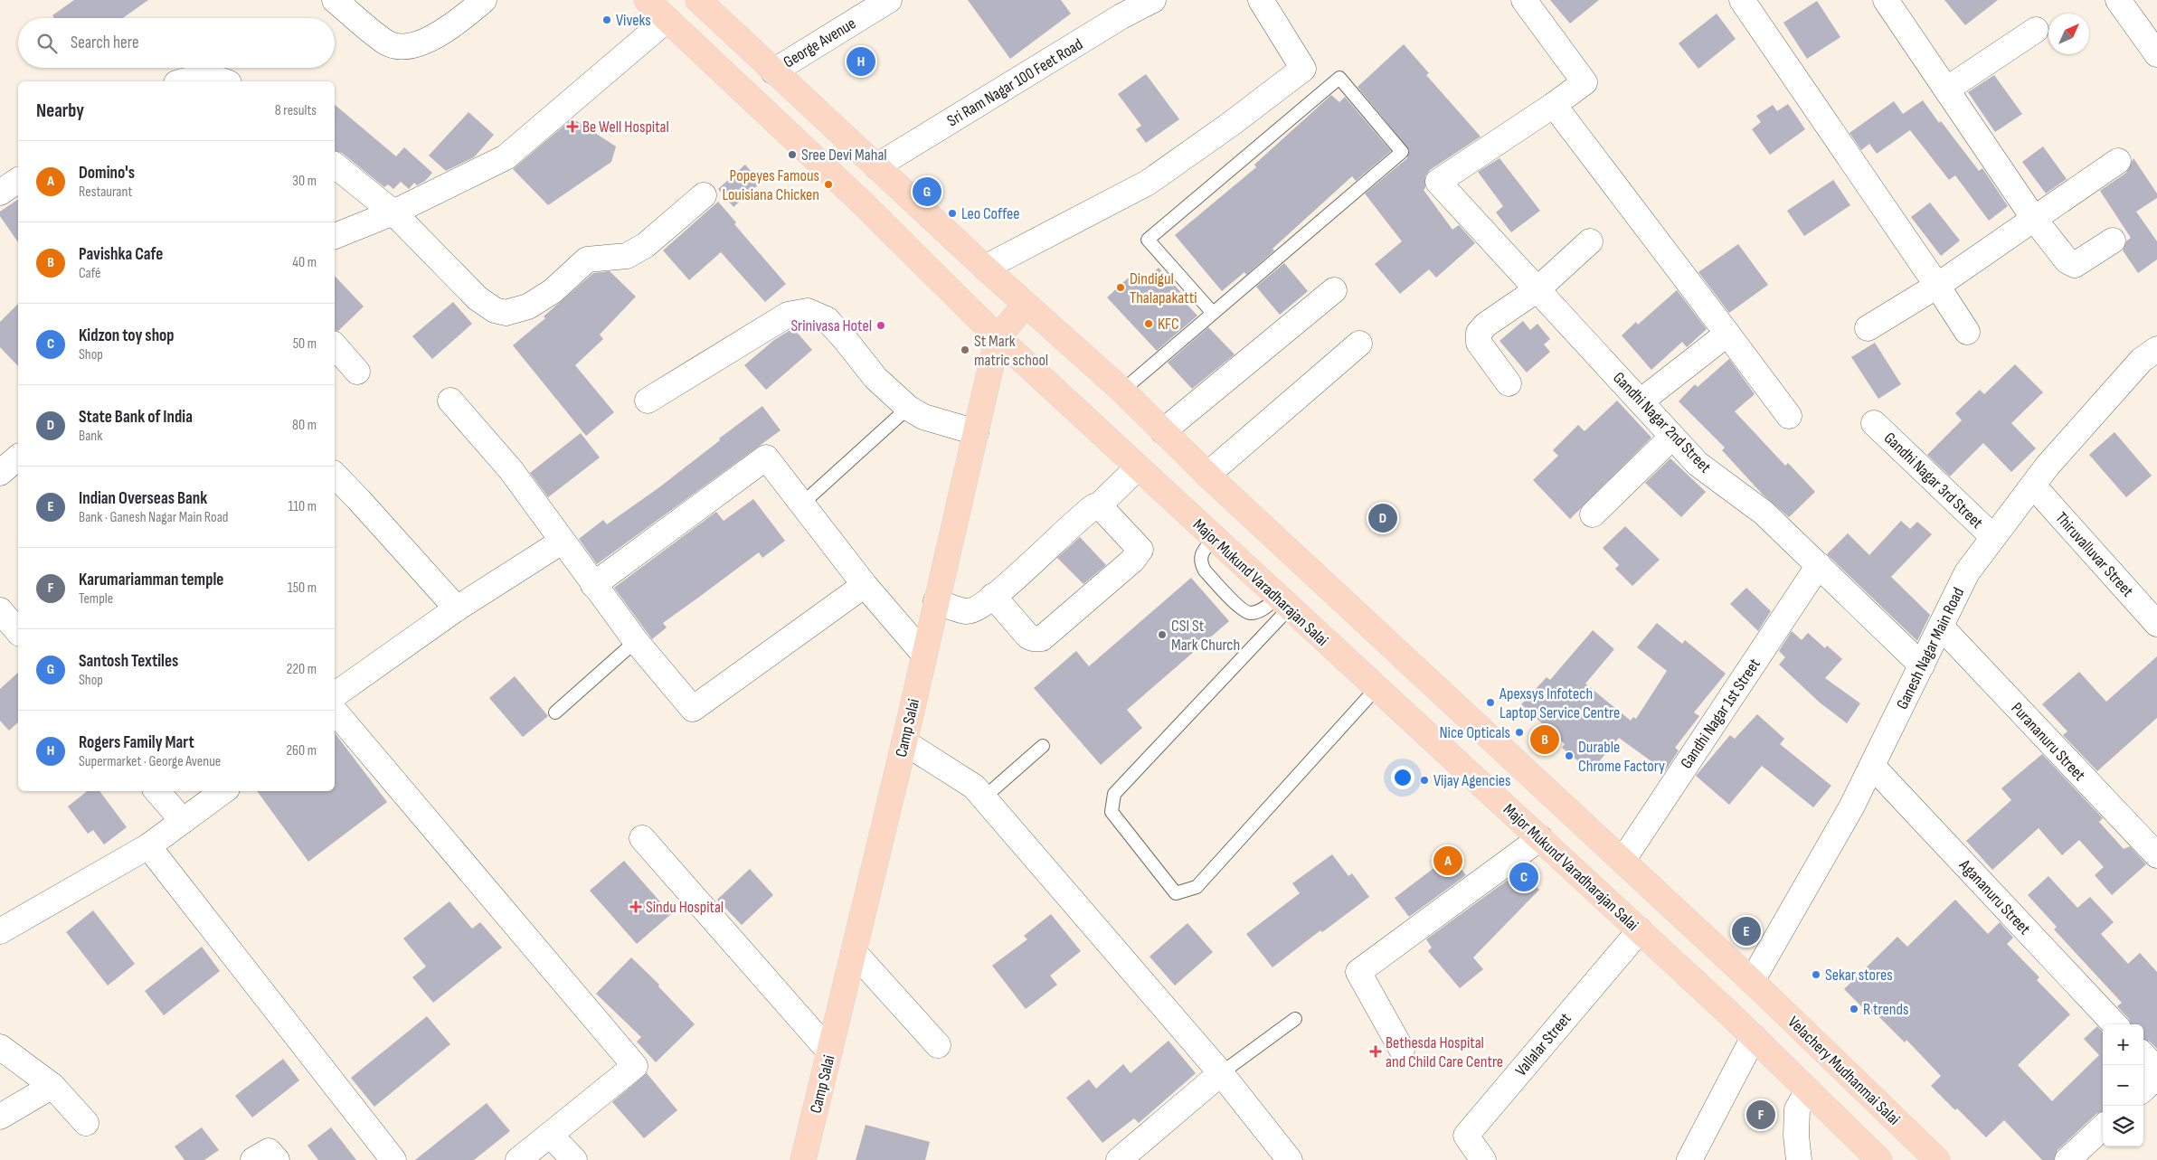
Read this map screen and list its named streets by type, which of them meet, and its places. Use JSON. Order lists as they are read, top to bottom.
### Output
{
  "streets": {
    "main road": ["Major Mukund Varadharajan Salai", "Camp Salai", "Velachery Mudhanmai Salai"],
    "street": [
      "George Avenue",
      "Sri Ram Nagar 100 Feet Road",
      "Gandhi Nagar 2nd Street",
      "Gandhi Nagar 3rd Street",
      "Thiruvalluvar Street",
      "Ganesh Nagar Main Road",
      "Gandhi Nagar 1st Street",
      "Purananuru Street",
      "Agananuru Street",
      "Vallalar Street"
    ]
  },
  "crossings": [
    ["Gandhi Nagar 2nd Street", "Ganesh Nagar Main Road"],
    ["Gandhi Nagar 2nd Street", "Gandhi Nagar 1st Street"],
    ["Gandhi Nagar 3rd Street", "Ganesh Nagar Main Road"],
    ["Thiruvalluvar Street", "Ganesh Nagar Main Road"],
    ["Major Mukund Varadharajan Salai", "Camp Salai"],
    ["Major Mukund Varadharajan Salai", "Vallalar Street"],
    ["Ganesh Nagar Main Road", "Purananuru Street"],
    ["Ganesh Nagar Main Road", "Agananuru Street"],
    ["Ganesh Nagar Main Road", "Velachery Mudhanmai Salai"]
  ],
  "places": {
    "other": [
      "Viveks",
      "Sree Devi Mahal",
      "Popeyes Famous Louisiana Chicken",
      "Leo Coffee",
      "Dindigul Thalapakatti",
      "KFC",
      "Srinivasa Hotel",
      "St Mark matric school",
      "CSI St Mark Church",
      "Apexsys Infotech Laptop Service Centre",
      "Nice Opticals",
      "Durable Chrome Factory",
      "Vijay Agencies",
      "Sekar stores",
      "R trends"
    ],
    "health": ["Be Well Hospital", "Sindu Hospital", "Bethesda Hospital and Child Care Centre"]
  },
  "north": "top right",
  "page": {
    "search": "Search here",
    "pins": [
      "H",
      "G",
      "D",
      "B",
      "A",
      "C",
      "E",
      "F"
    ],
    "heading": ["Nearby", "8 results"],
    "list": [
      {
        "mark": "A",
        "name": "Domino's",
        "note": "Restaurant",
        "value": "30 m"
      },
      {
        "mark": "B",
        "name": "Pavishka Cafe",
        "note": "Café",
        "value": "40 m"
      },
      {
        "mark": "C",
        "name": "Kidzon toy shop",
        "note": "Shop",
        "value": "50 m"
      },
      {
        "mark": "D",
        "name": "State Bank of India",
        "note": "Bank",
        "value": "80 m"
      },
      {
        "mark": "E",
        "name": "Indian Overseas Bank",
        "note": "Bank · Ganesh Nagar Main Road",
        "value": "110 m"
      },
      {
        "mark": "F",
        "name": "Karumariamman temple",
        "note": "Temple",
        "value": "150 m"
      },
      {
        "mark": "G",
        "name": "Santosh Textiles",
        "note": "Shop",
        "value": "220 m"
      },
      {
        "mark": "H",
        "name": "Rogers Family Mart",
        "note": "Supermarket · George Avenue",
        "value": "260 m"
      }
    ],
    "map_buttons": ["+", "−"]
  }
}
